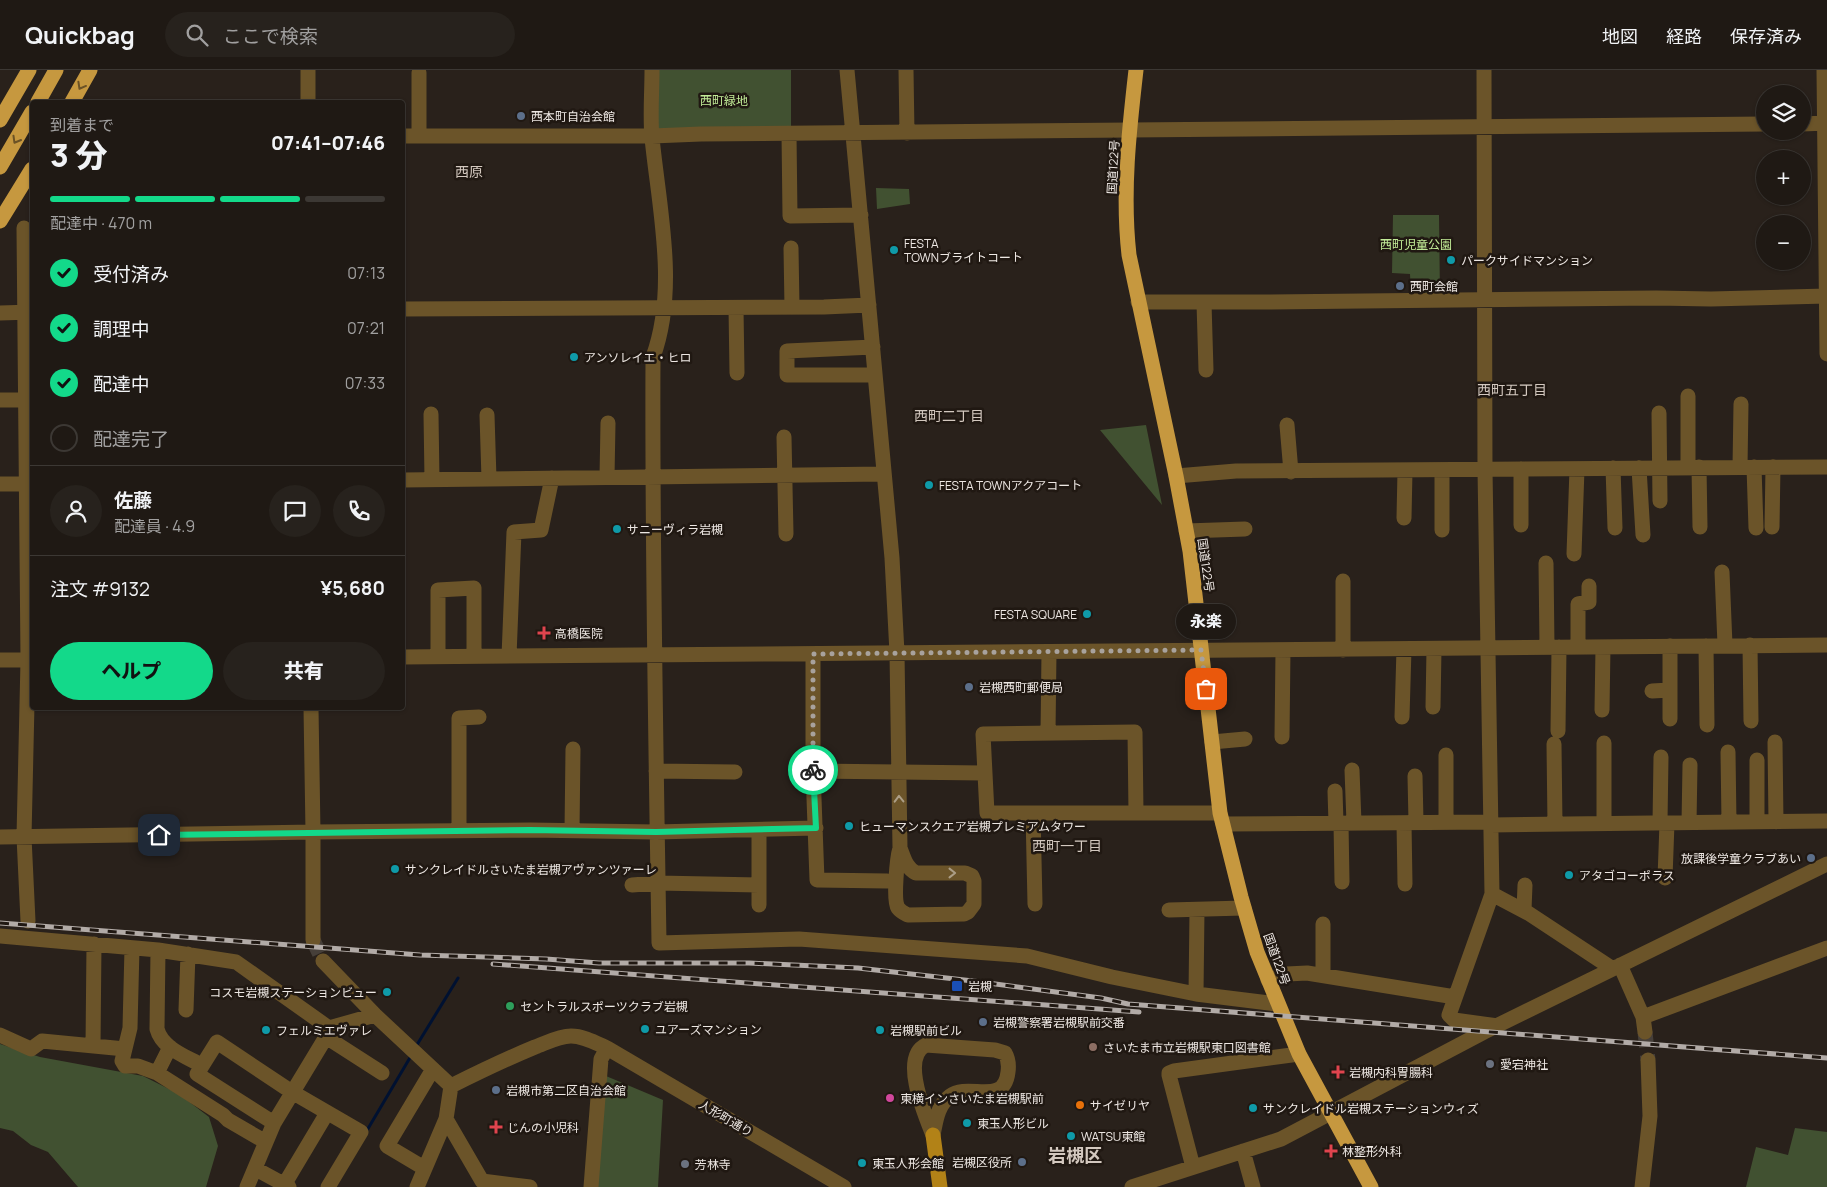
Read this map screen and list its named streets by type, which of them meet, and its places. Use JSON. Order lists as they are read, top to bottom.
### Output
{
  "streets": {
    "highway": ["国道122号"],
    "street": ["人形町通り"]
  },
  "districts": [
    "西原",
    "西町五丁目",
    "西町二丁目",
    "西町一丁目",
    "岩槻区"
  ],
  "parks": ["西町緑地", "西町児童公園"],
  "places": {
    "other": [
      "西本町自治会館",
      "FESTA TOWNブライトコート",
      "パークサイドマンション",
      "西町会館",
      "アンソレイエ・ヒロ",
      "FESTA TOWNアクアコート",
      "サニーヴィラ岩槻",
      "FESTA SQUARE",
      "岩槻西町郵便局",
      "永楽",
      "ヒューマンスクエア岩槻プレミアムタワー",
      "放課後学童クラブあい",
      "サンクレイドルさいたま岩槻アヴァンツァーレ",
      "アタゴコーポラス",
      "コスモ岩槻ステーションビュー",
      "セントラルスポーツクラブ岩槻",
      "岩槻警察署岩槻駅前交番",
      "ユアーズマンション",
      "フェルミエヴァレ",
      "岩槻駅前ビル",
      "さいたま市立岩槻駅東口図書館",
      "愛宕神社",
      "岩槻市第二区自治会館",
      "東横インさいたま岩槻駅前",
      "サイゼリヤ",
      "サンクレイドル岩槻ステーションウィズ",
      "東玉人形ビル",
      "WATSU東館",
      "岩槻区役所",
      "東玉人形会館",
      "芳林寺"
    ],
    "health": [
      "高橋医院",
      "岩槻内科胃腸科",
      "じんの小児科",
      "林整形外科"
    ],
    "transit": ["岩槻"]
  },
  "page": {
    "header": "Quickbag",
    "search": "ここで検索",
    "nav": ["地図", "経路", "保存済み"],
    "map_buttons": ["+", "−"],
    "heading": ["3 分", "到着まで", "07:41–07:46"],
    "panel": [
      "佐藤",
      "配達員 · 4.9",
      "注文 #9132",
      "¥5,680"
    ],
    "bar": "配達中 · 470 m",
    "list": [
      ["受付済み", "07:13"],
      ["調理中", "07:21"],
      ["配達中", "07:33"],
      "配達完了"
    ],
    "bubble": "永楽",
    "buttons": ["ヘルプ", "共有"]
  }
}
